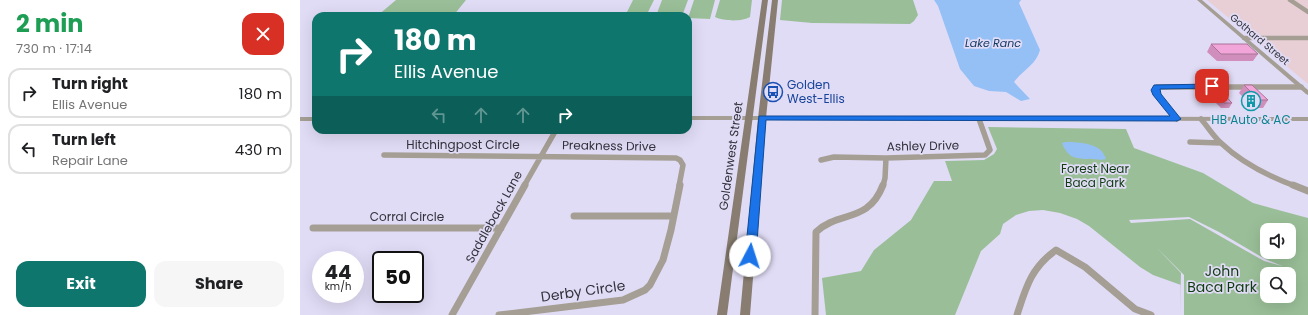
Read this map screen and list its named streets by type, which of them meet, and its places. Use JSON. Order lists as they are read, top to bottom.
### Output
{
  "streets": {
    "main road": ["Goldenwest Street"],
    "street": [
      "Gothard Street",
      "Hitchingpost Circle",
      "Preakness Drive",
      "Ashley Drive",
      "Corral Circle",
      "Saddleback Lane",
      "Derby Circle"
    ]
  },
  "crossings": [
    ["Hitchingpost Circle", "Preakness Drive"],
    ["Hitchingpost Circle", "Saddleback Lane"],
    ["Preakness Drive", "Saddleback Lane"],
    ["Preakness Drive", "Derby Circle"],
    ["Corral Circle", "Saddleback Lane"]
  ],
  "water": ["Lake Ranc"],
  "parks": ["Forest Near Baca Park", "John Baca Park"],
  "places": {
    "bus stop": ["Golden West-Ellis"],
    "building": ["HB Auto & AC"]
  },
  "page": {
    "heading": ["2 min", "730 m · 17:14"],
    "turn": ["180 m", "Ellis Avenue"],
    "list": [
      {
        "name": "Turn right",
        "note": "Ellis Avenue",
        "value": "180 m"
      },
      {
        "name": "Turn left",
        "note": "Repair Lane",
        "value": "430 m"
      }
    ],
    "speed": "44 km/h",
    "limit": "50",
    "buttons": ["Exit", "Share"]
  }
}
